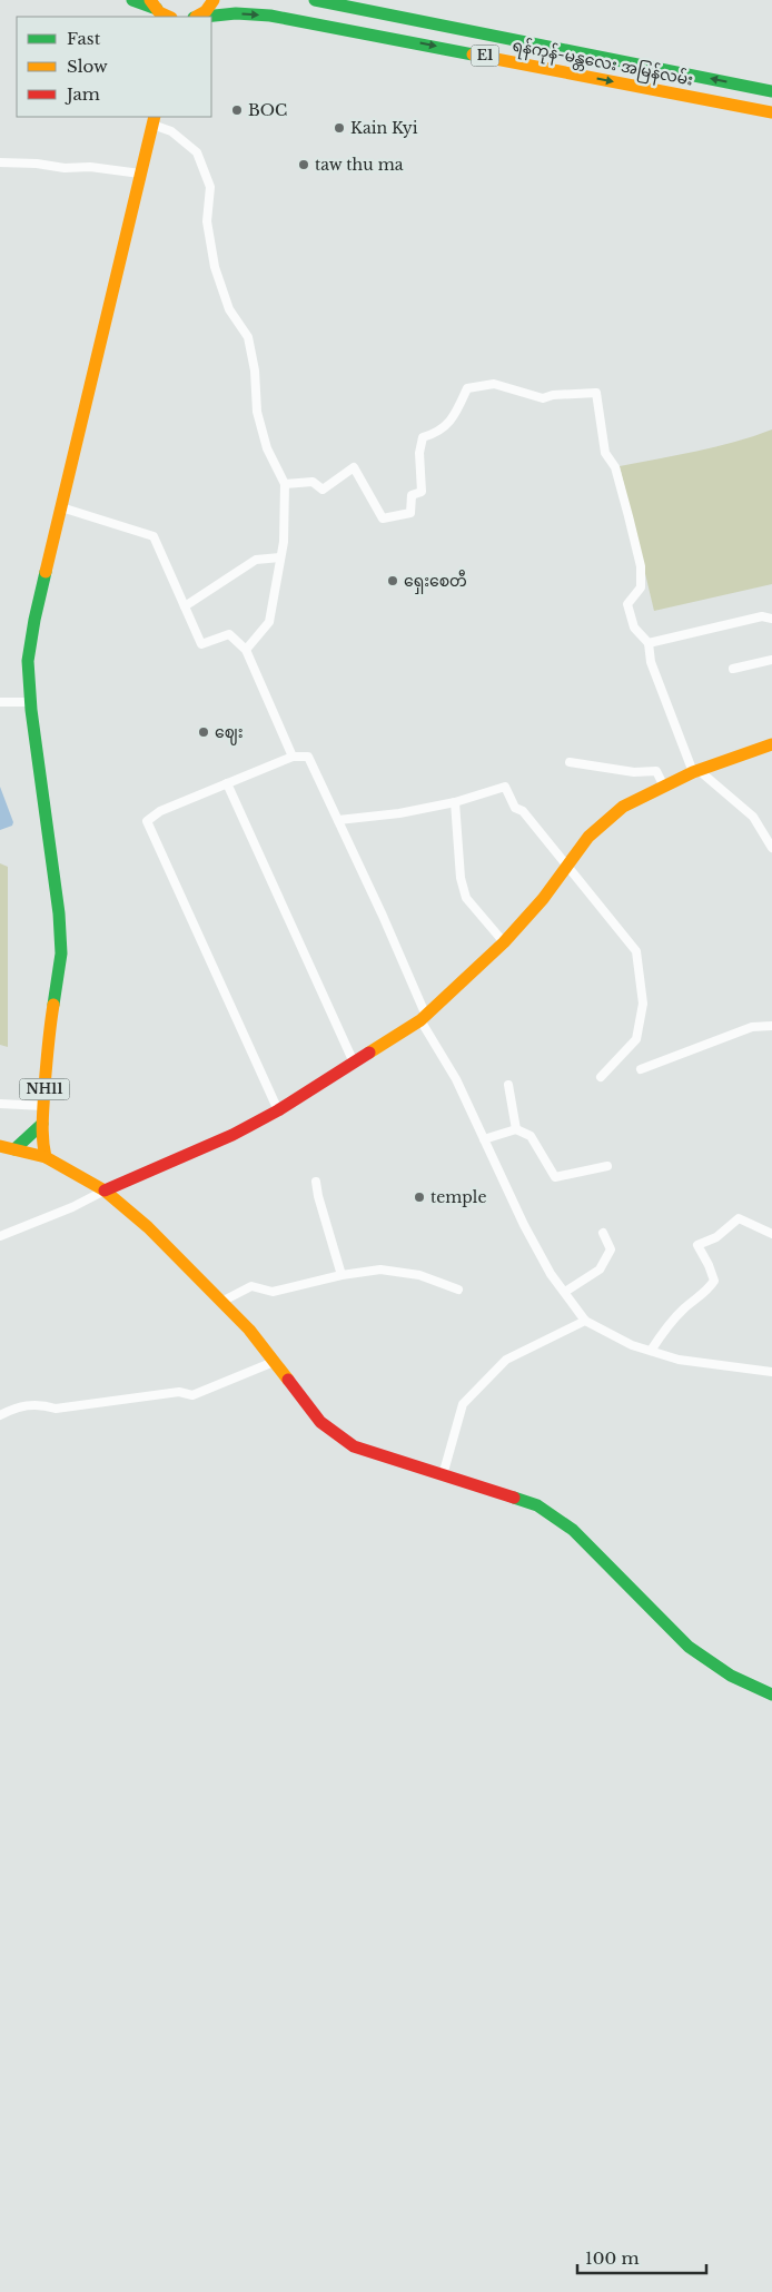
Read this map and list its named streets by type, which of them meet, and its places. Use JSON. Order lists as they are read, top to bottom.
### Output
{
  "streets": {
    "main road": ["E1", "ရန်ကုန်-မန္တလေး အမြန်လမ်း", "NH11"]
  },
  "places": [
    "BOC",
    "Kain Kyi",
    "taw thu ma",
    "ရှေးစေတီ",
    "ဈေး",
    "temple"
  ],
  "legend": ["Fast", "Slow", "Jam"],
  "scale_bar": "100 m"
}
